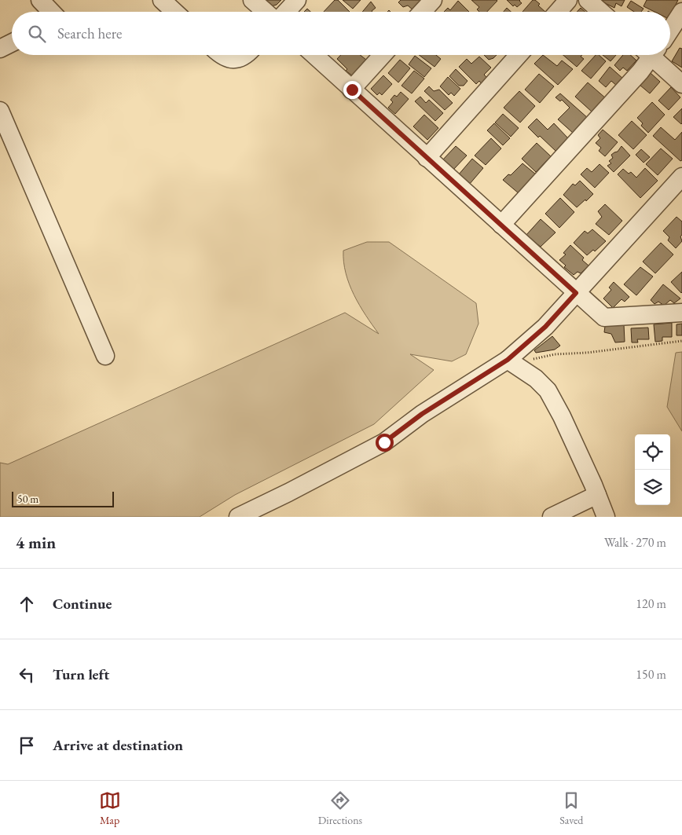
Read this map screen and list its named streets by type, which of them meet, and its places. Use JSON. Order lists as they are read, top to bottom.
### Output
{
  "scale_bar": "50 m",
  "page": {
    "search": "Search here",
    "scale": "50 m",
    "heading": ["4 min", "Walk · 270 m"],
    "list": [
      ["Continue", "120 m"],
      ["Turn left", "150 m"],
      "Arrive at destination"
    ],
    "nav": ["Map", "Directions", "Saved"]
  }
}
